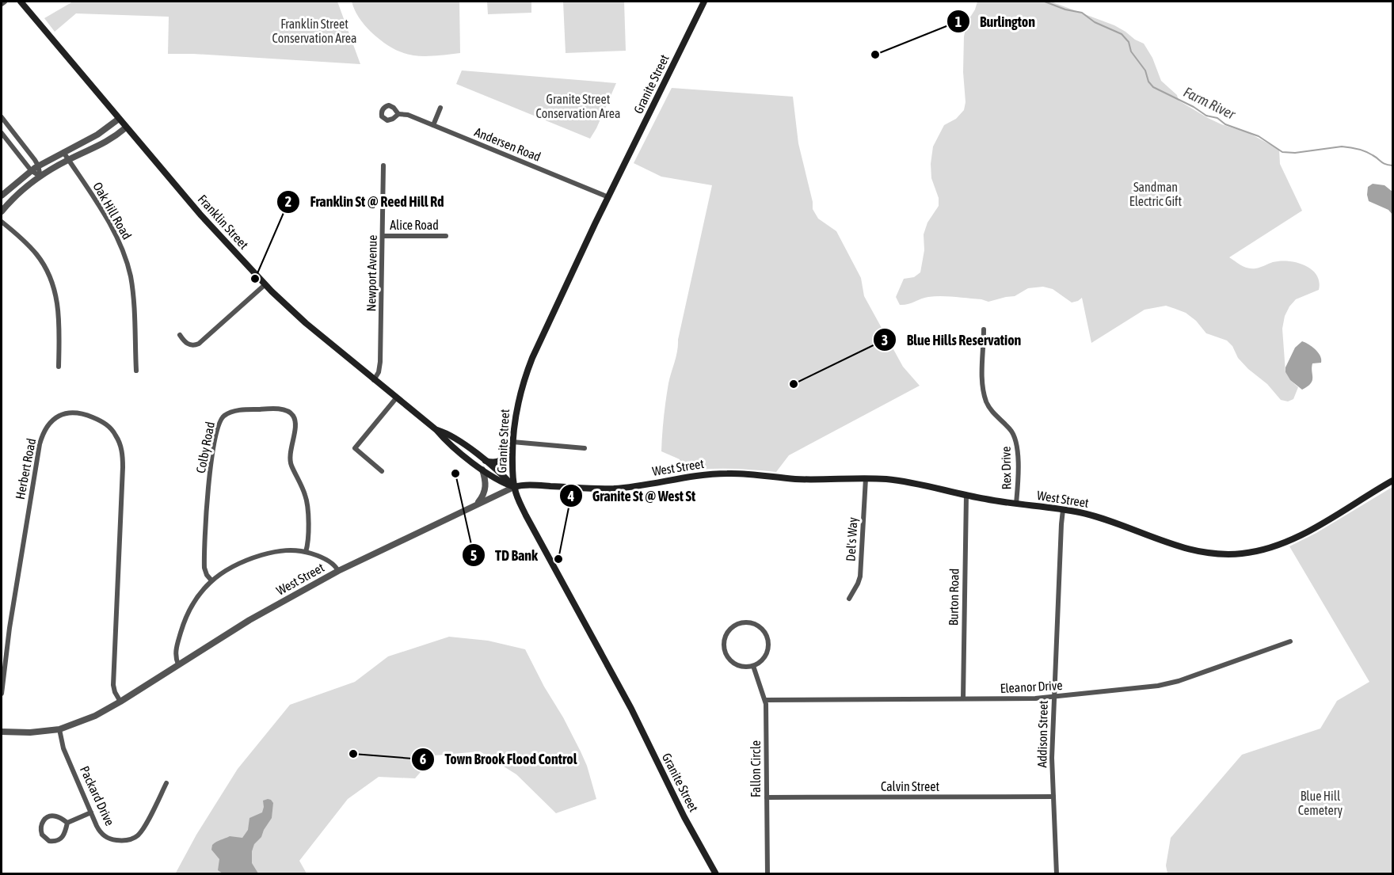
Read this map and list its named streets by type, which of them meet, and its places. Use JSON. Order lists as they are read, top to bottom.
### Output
{
  "streets": {
    "main road": ["Granite Street", "Franklin Street", "West Street"],
    "street": [
      "Andersen Road",
      "Oak Hill Road",
      "Alice Road",
      "Newport Avenue",
      "Colby Road",
      "Rex Drive",
      "Herbert Road",
      "Del's Way",
      "Burton Road",
      "Eleanor Drive",
      "Addison Street",
      "Fallon Circle",
      "Calvin Street",
      "Packard Drive"
    ]
  },
  "crossings": [
    ["Granite Street", "Andersen Road"],
    ["Granite Street", "Franklin Street"],
    ["Granite Street", "West Street"],
    ["Franklin Street", "Newport Avenue"],
    ["Franklin Street", "West Street"],
    ["Alice Road", "Newport Avenue"],
    ["West Street", "Rex Drive"],
    ["West Street", "Herbert Road"],
    ["West Street", "Del's Way"],
    ["West Street", "Burton Road"],
    ["West Street", "Addison Street"],
    ["West Street", "Packard Drive"],
    ["Burton Road", "Eleanor Drive"],
    ["Eleanor Drive", "Addison Street"],
    ["Eleanor Drive", "Fallon Circle"],
    ["Addison Street", "Calvin Street"],
    ["Fallon Circle", "Calvin Street"]
  ],
  "water": ["Farm River"],
  "parks": [
    "Franklin Street Conservation Area",
    "Granite Street Conservation Area",
    "Sandman Electric Gift",
    "Blue Hill Cemetery"
  ],
  "places": [
    "Burlington",
    "Franklin St @ Reed Hill Rd",
    "Blue Hills Reservation",
    "TD Bank",
    "Granite St @ West St",
    "Town Brook Flood Control"
  ]
}
